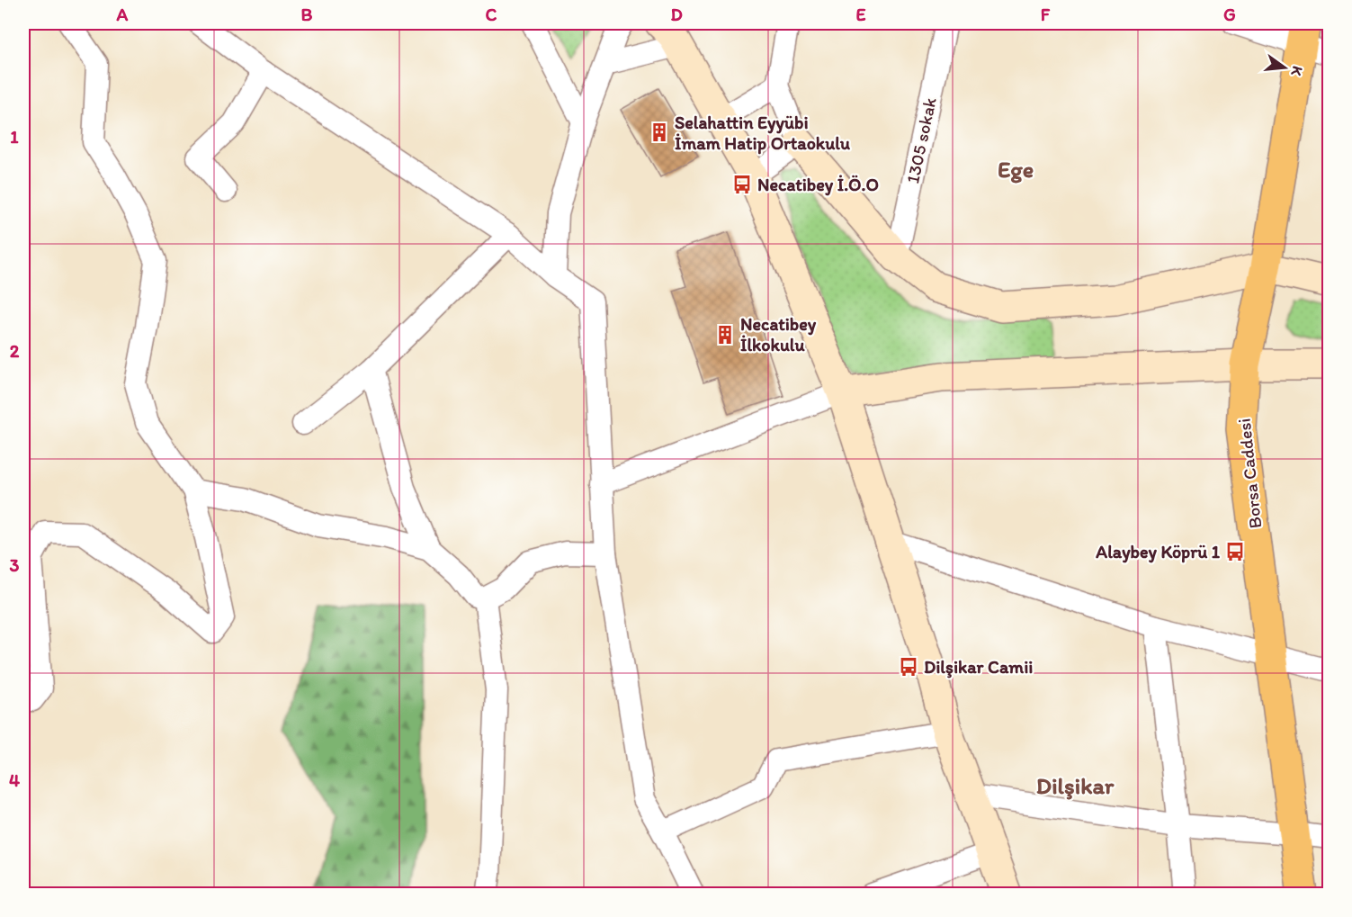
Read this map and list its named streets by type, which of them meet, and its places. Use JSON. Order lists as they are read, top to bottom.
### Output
{
  "streets": {
    "main road": ["Borsa Caddesi"],
    "street": ["1305 sokak"]
  },
  "districts": ["Ege", "Dilşikar"],
  "places": {
    "building": ["Selahattin Eyyübi İmam Hatip Ortaokulu", "Necatibey İlkokulu"],
    "bus stop": ["Necatibey İ.Ö.O", "Alaybey Köprü 1", "Dilşikar Camii"]
  },
  "north": "right",
  "grid": {
    "columns": [
      "A",
      "B",
      "C",
      "D",
      "E",
      "F",
      "G"
    ],
    "rows": [
      "1",
      "2",
      "3",
      "4"
    ]
  }
}
